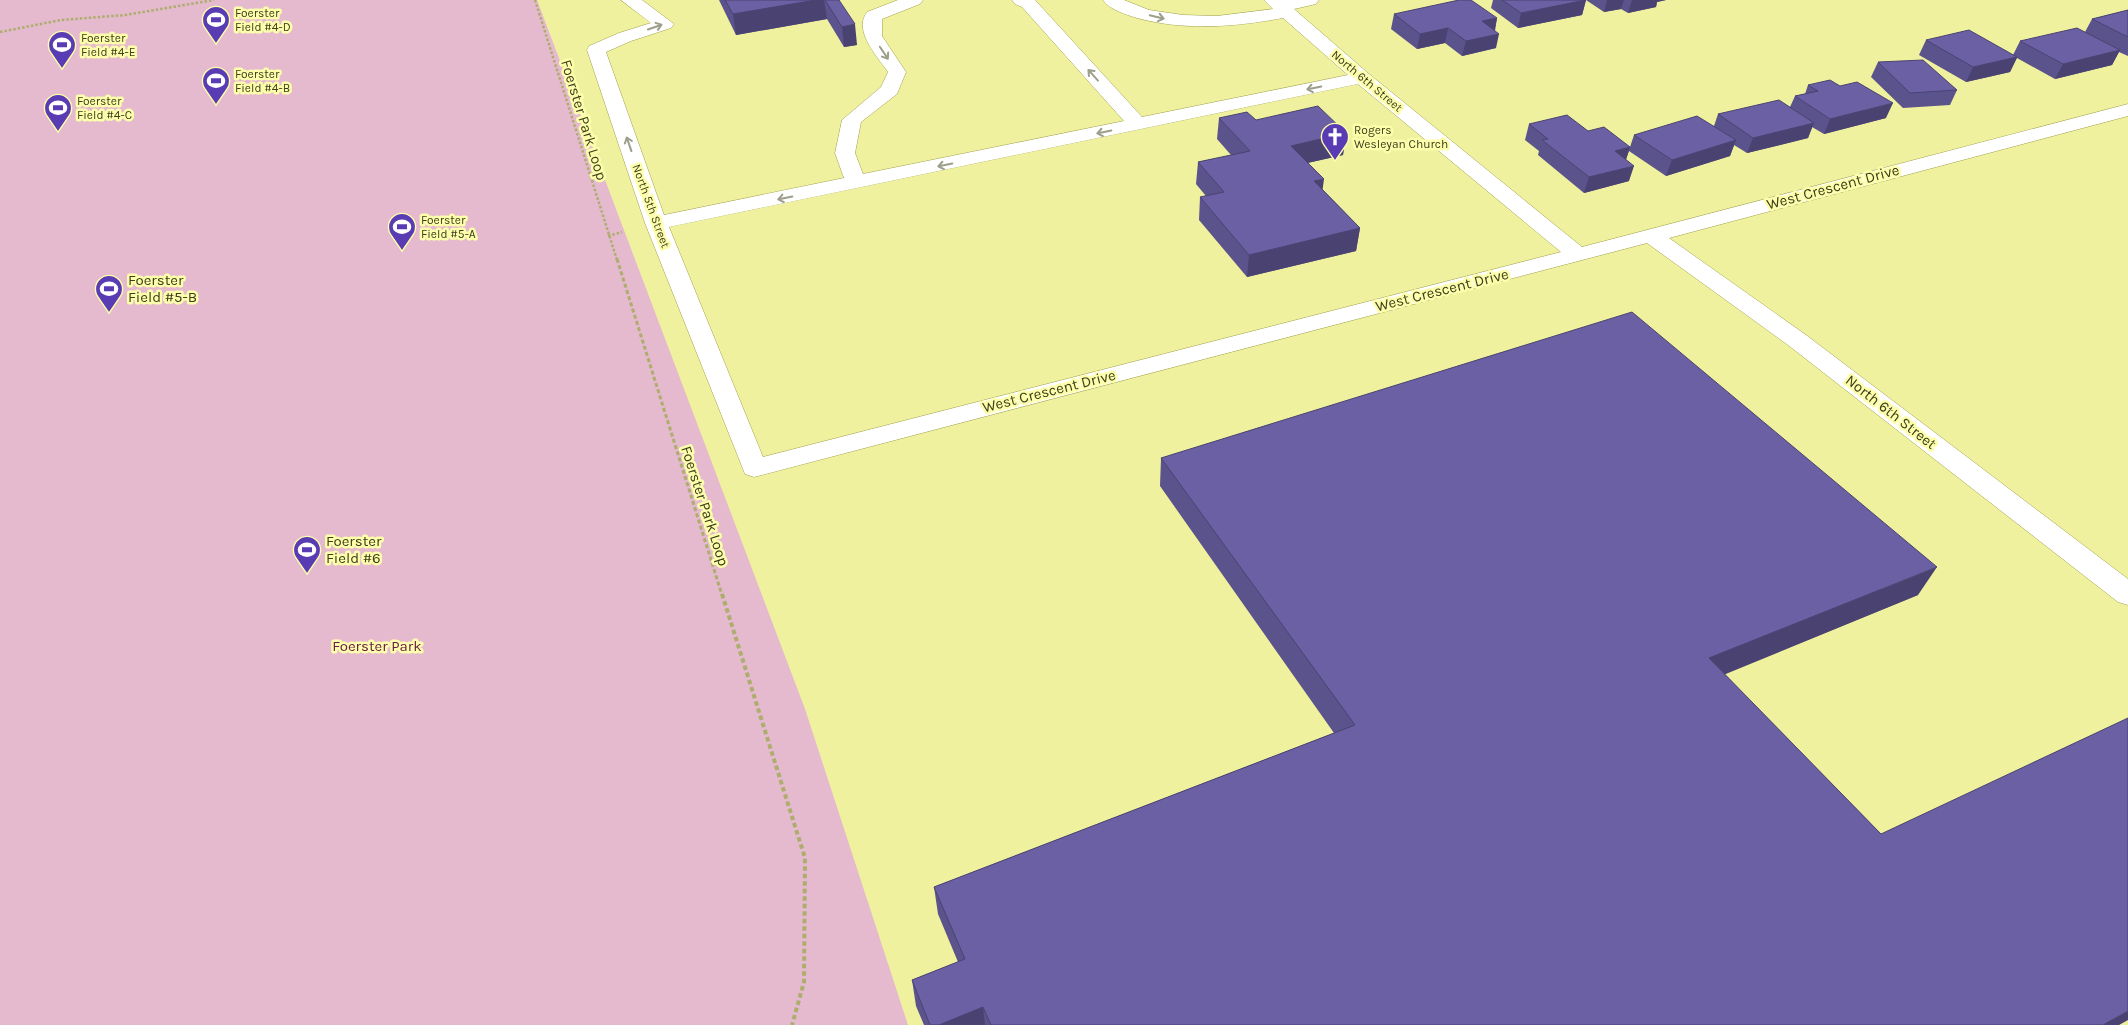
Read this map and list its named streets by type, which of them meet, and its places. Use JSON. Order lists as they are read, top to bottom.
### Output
{
  "streets": {
    "street": ["North 6th Street", "West Crescent Drive", "North 5th Street"],
    "path": ["Foerster Park Loop"]
  },
  "crossings": [
    ["North 6th Street", "West Crescent Drive"],
    ["West Crescent Drive", "North 5th Street"]
  ],
  "parks": ["Foerster Park"],
  "places": {
    "sports": [
      "Foerster Field #4-D",
      "Foerster Field #4-E",
      "Foerster Field #4-B",
      "Foerster Field #4-C",
      "Foerster Field #5-A",
      "Foerster Field #5-B",
      "Foerster Field #6"
    ],
    "church": ["Rogers Wesleyan Church"]
  }
}
